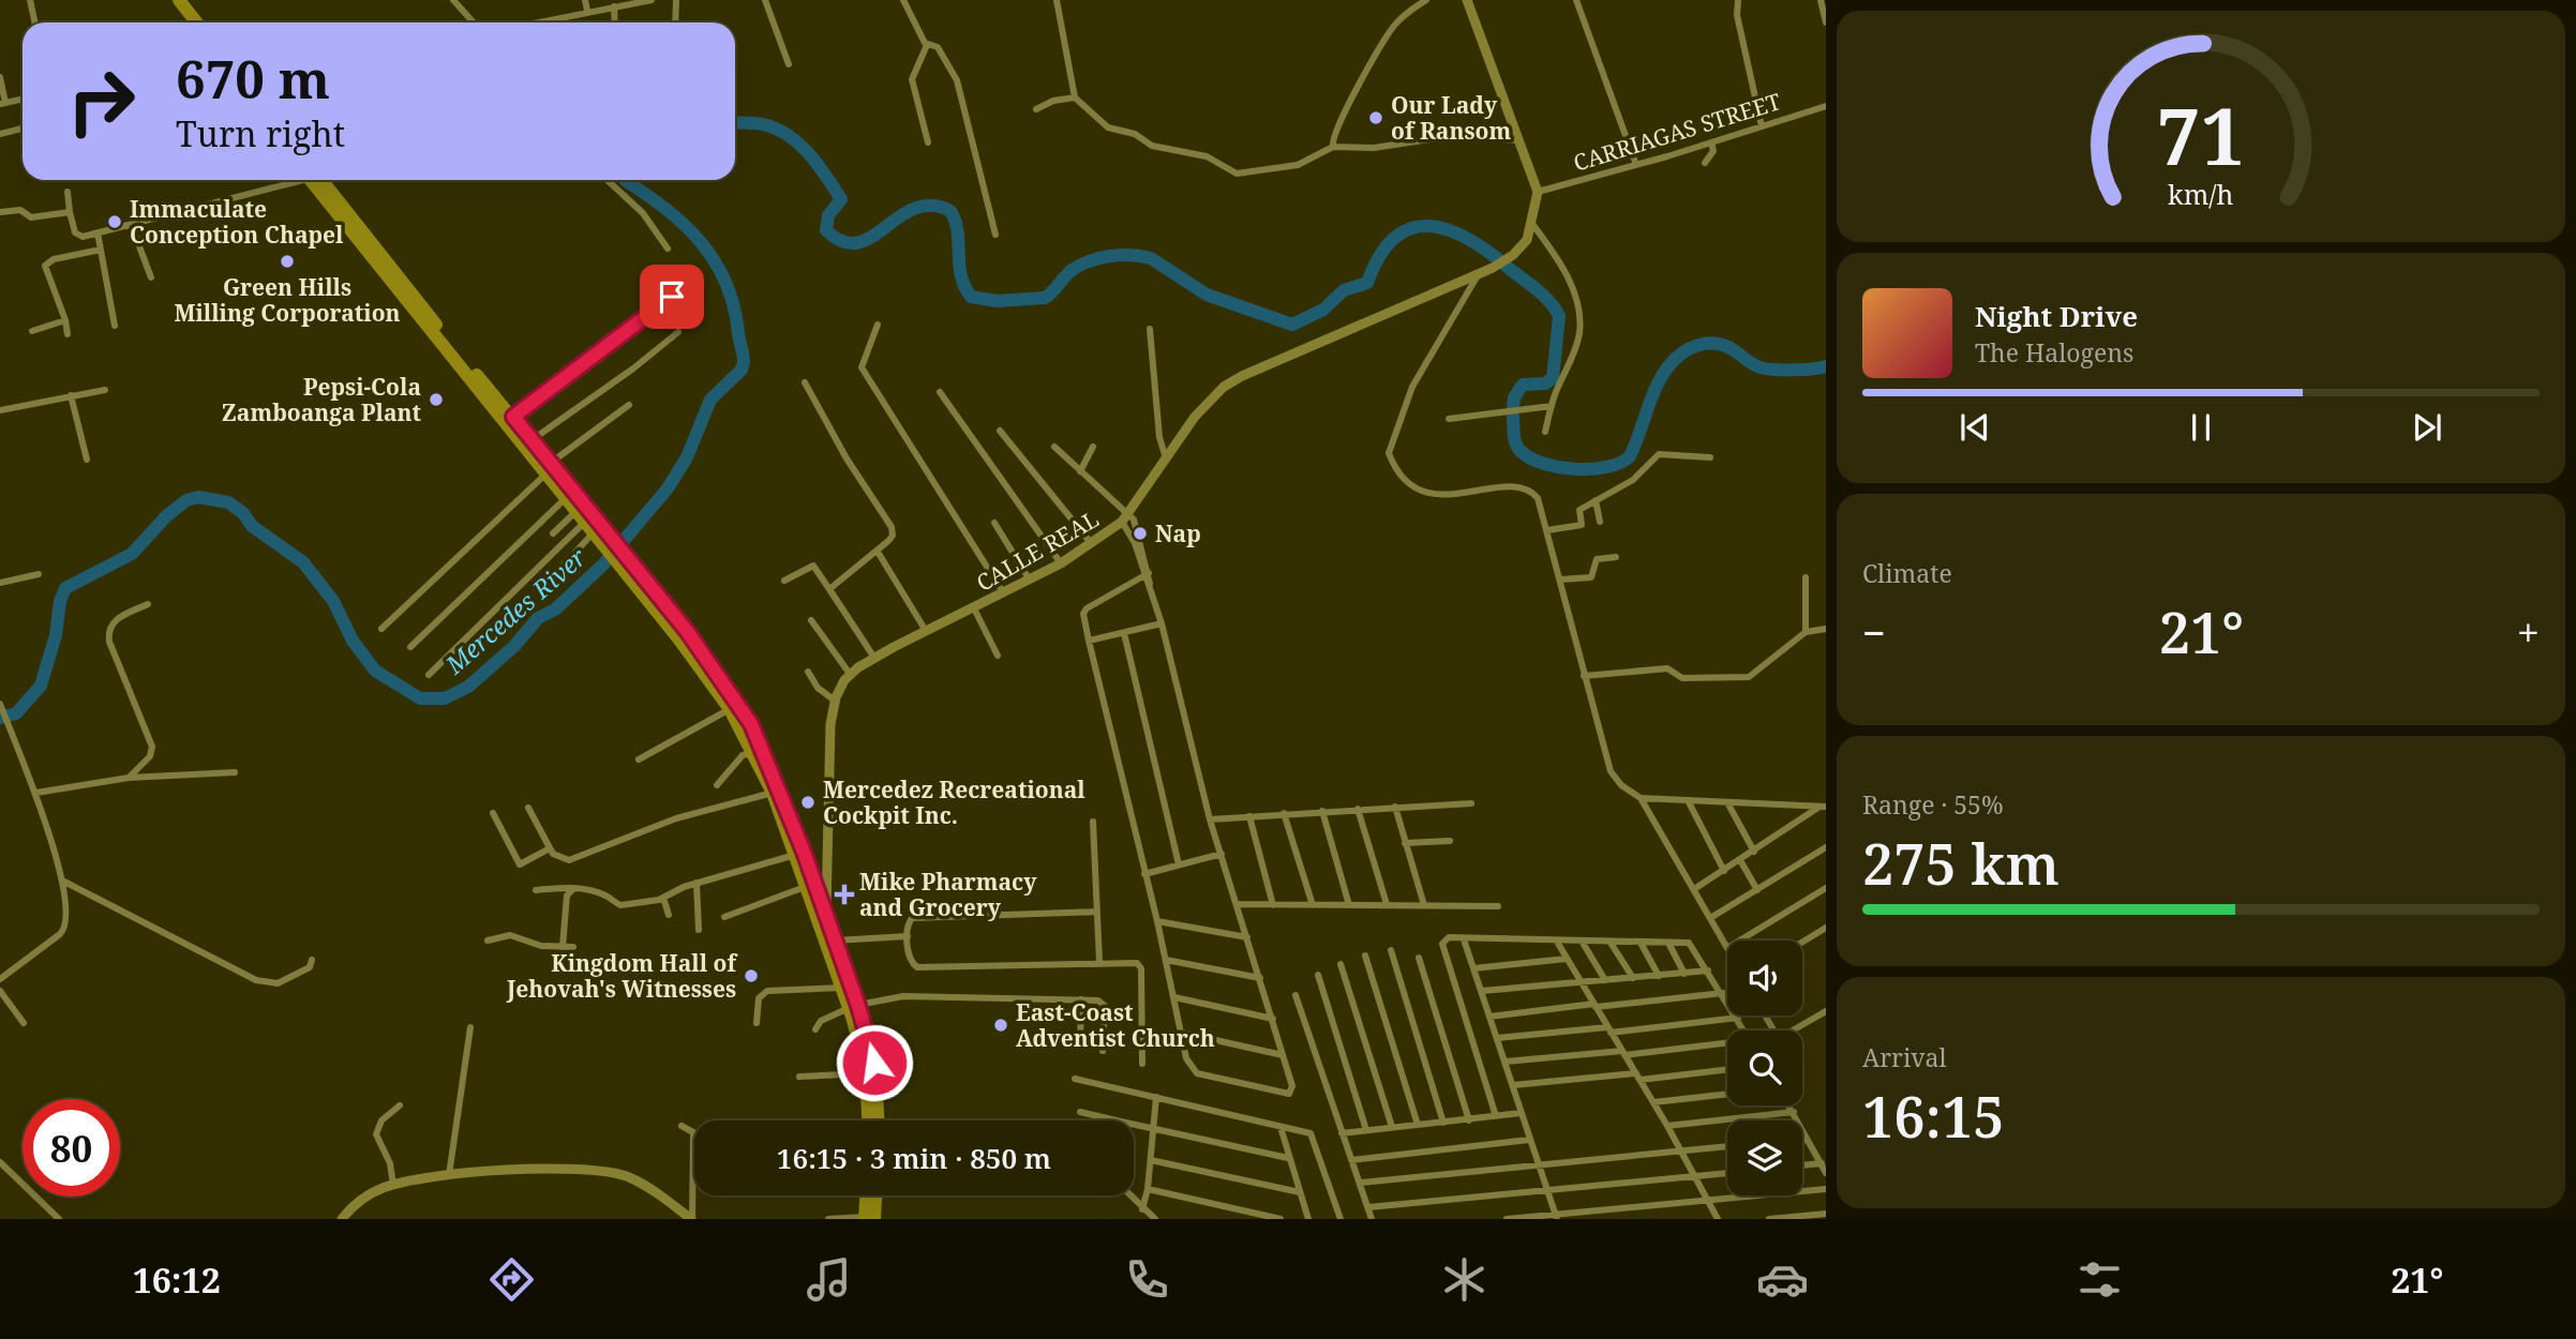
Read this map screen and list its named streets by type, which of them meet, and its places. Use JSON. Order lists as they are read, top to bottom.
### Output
{
  "streets": {
    "street": ["CARRIAGAS STREET", "CALLE REAL"]
  },
  "water": ["Mercedes River"],
  "places": {
    "other": [
      "Our Lady of Ransom",
      "Immaculate Conception Chapel",
      "Green Hills Milling Corporation",
      "Pepsi-Cola Zamboanga Plant",
      "Nap",
      "Mercedez Recreational Cockpit Inc.",
      "Kingdom Hall of Jehovah's Witnesses",
      "East-Coast Adventist Church"
    ],
    "health": ["Mike Pharmacy and Grocery"]
  },
  "page": {
    "turn": ["670 m", "Turn right"],
    "song": ["Night Drive", "The Halogens"],
    "tile": [
      "Climate",
      ["Range · 55%", "275 km"],
      ["Arrival", "16:15"]
    ],
    "heat": ["−", "21°", "+"],
    "limit": "80",
    "trip": "16:15 · 3 min · 850 m",
    "tabs": ["16:12", "21°"],
    "gauge": ["71", "km/h"]
  }
}
